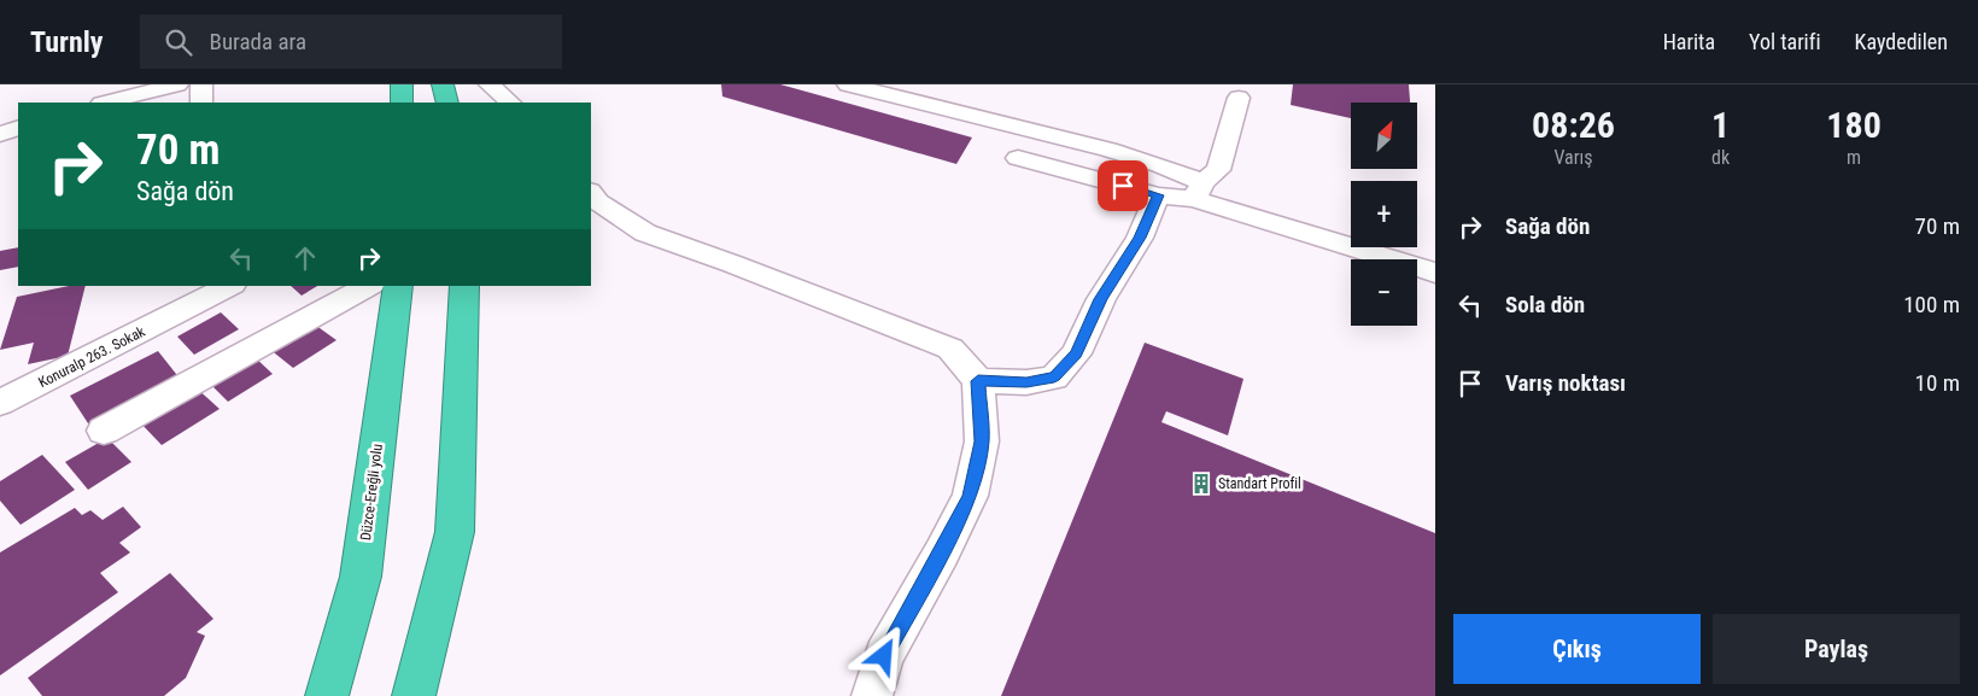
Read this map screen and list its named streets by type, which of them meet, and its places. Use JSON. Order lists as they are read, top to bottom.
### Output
{
  "streets": {
    "highway": ["Düzce-Ereğli yolu"],
    "street": ["Konuralp 263. Sokak"]
  },
  "places": {
    "building": ["Standart Profil"]
  },
  "north": "top right",
  "page": {
    "header": "Turnly",
    "search": "Burada ara",
    "nav": ["Harita", "Yol tarifi", "Kaydedilen"],
    "eta": [
      "08:26",
      "Varış",
      "1",
      "dk",
      "180",
      "m"
    ],
    "map_buttons": ["+", "−"],
    "turn": ["70 m", "Sağa dön"],
    "list": [
      {
        "name": "Sağa dön",
        "value": "70 m"
      },
      {
        "name": "Sola dön",
        "value": "100 m"
      },
      {
        "name": "Varış noktası",
        "value": "10 m"
      }
    ],
    "buttons": ["Çıkış", "Paylaş"]
  }
}
